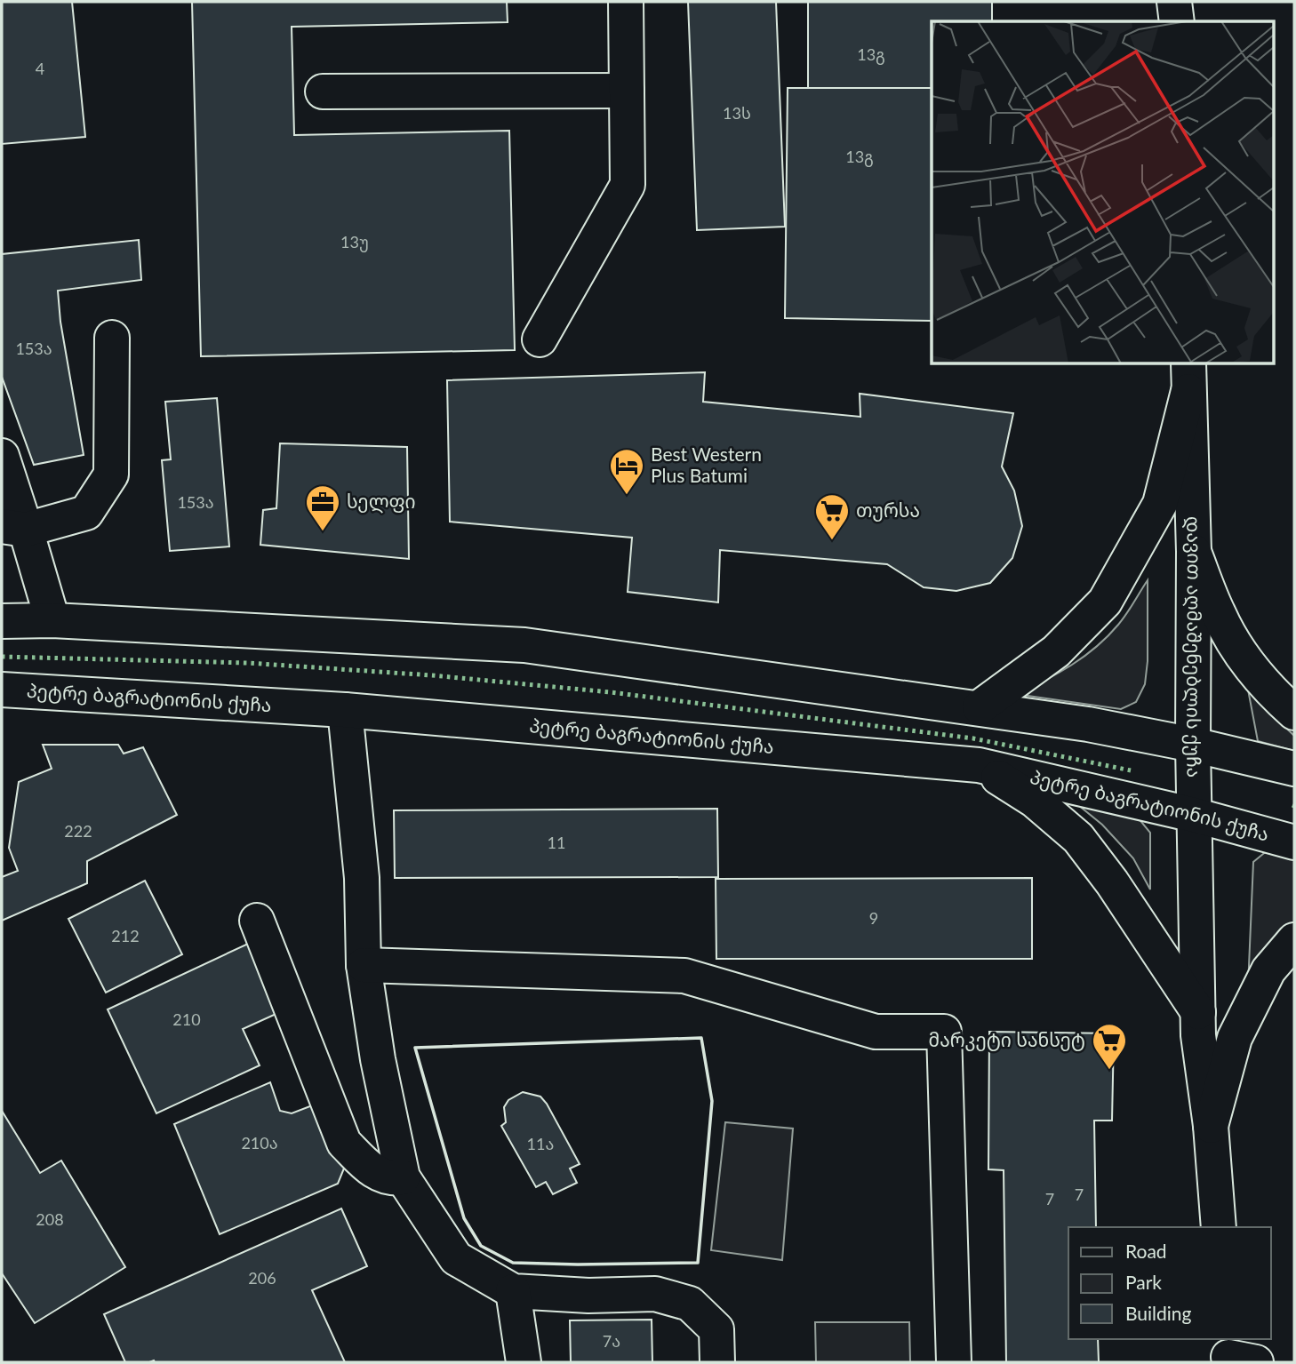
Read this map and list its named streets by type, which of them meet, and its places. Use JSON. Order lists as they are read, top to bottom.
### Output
{
  "streets": {
    "main road": ["დავით აღმაშენებლის ქუჩა", "პეტრე ბაგრატიონის ქუჩა"]
  },
  "crossings": [
    ["დავით აღმაშენებლის ქუჩა", "პეტრე ბაგრატიონის ქუჩა"]
  ],
  "places": {
    "hotel": ["Best Western Plus Batumi"],
    "office": ["სელფი"],
    "supermarket": ["თურსა", "მარკეტი სანსეტ"]
  },
  "house_numbers": [
    "13გ",
    "4",
    "13ს",
    "13გ",
    "13უ",
    "153ა",
    "153ა",
    "222",
    "11",
    "9",
    "212",
    "210",
    "210ა",
    "11ა",
    "7",
    "7",
    "208",
    "206",
    "7ა"
  ],
  "legend": ["Road", "Park", "Building"]
}
